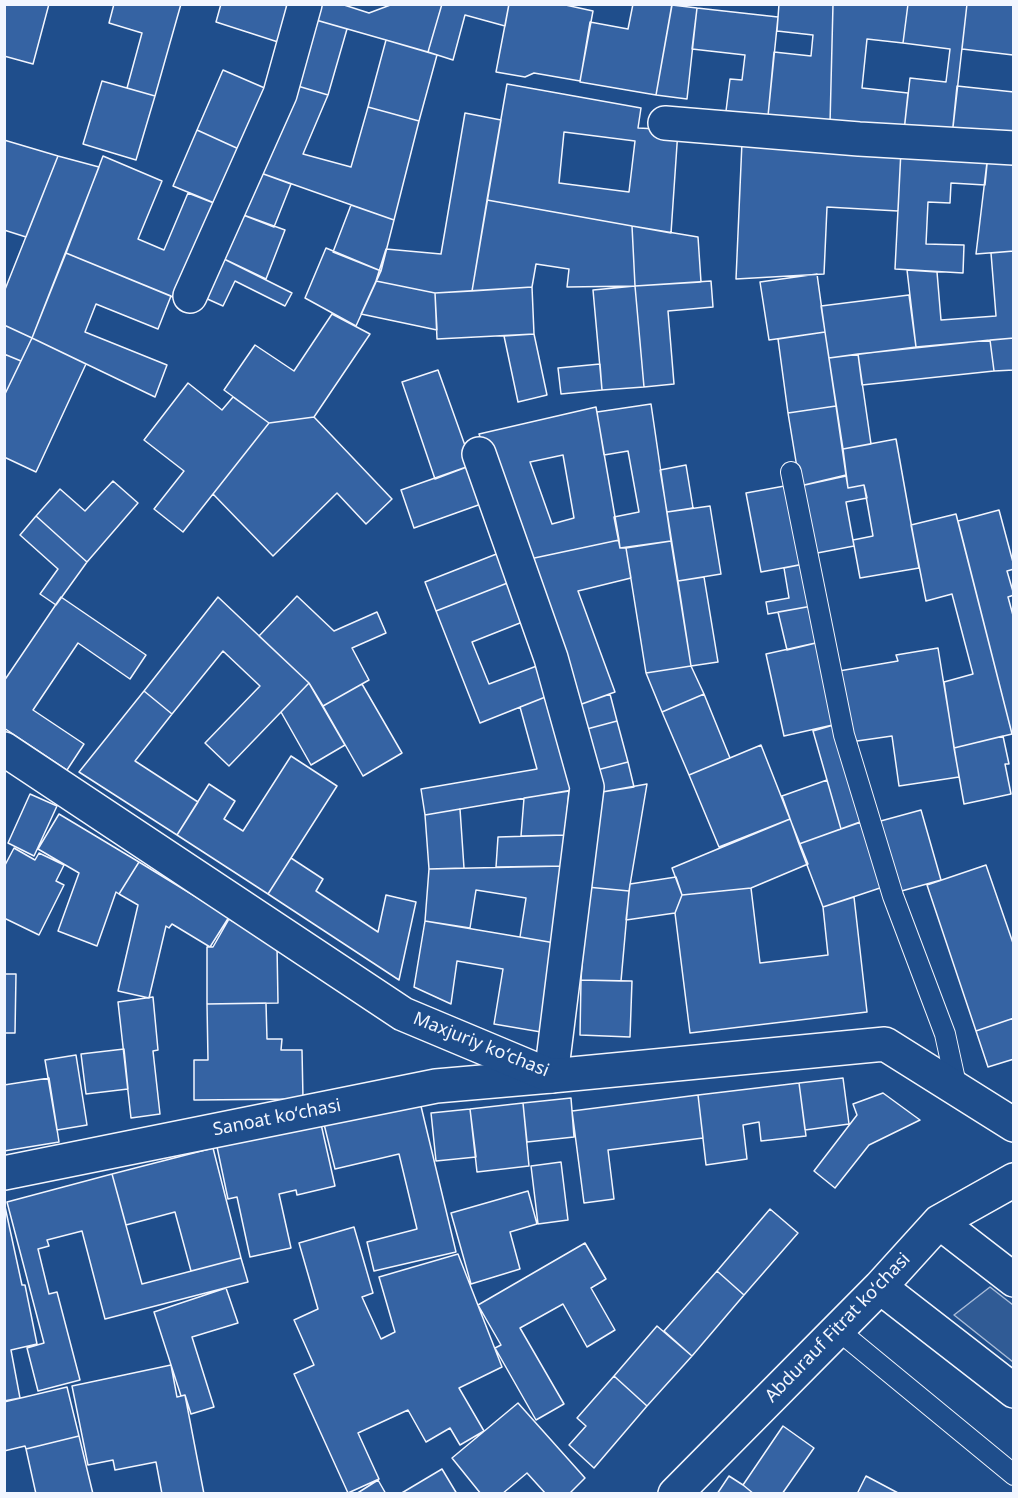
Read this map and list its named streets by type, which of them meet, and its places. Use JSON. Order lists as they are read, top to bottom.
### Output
{
  "streets": {
    "street": ["Maxjuriy koʻchasi", "Sanoat koʻchasi", "Abdurauf Fitrat koʻchasi"]
  },
  "crossings": [
    ["Maxjuriy koʻchasi", "Sanoat koʻchasi"]
  ]
}
